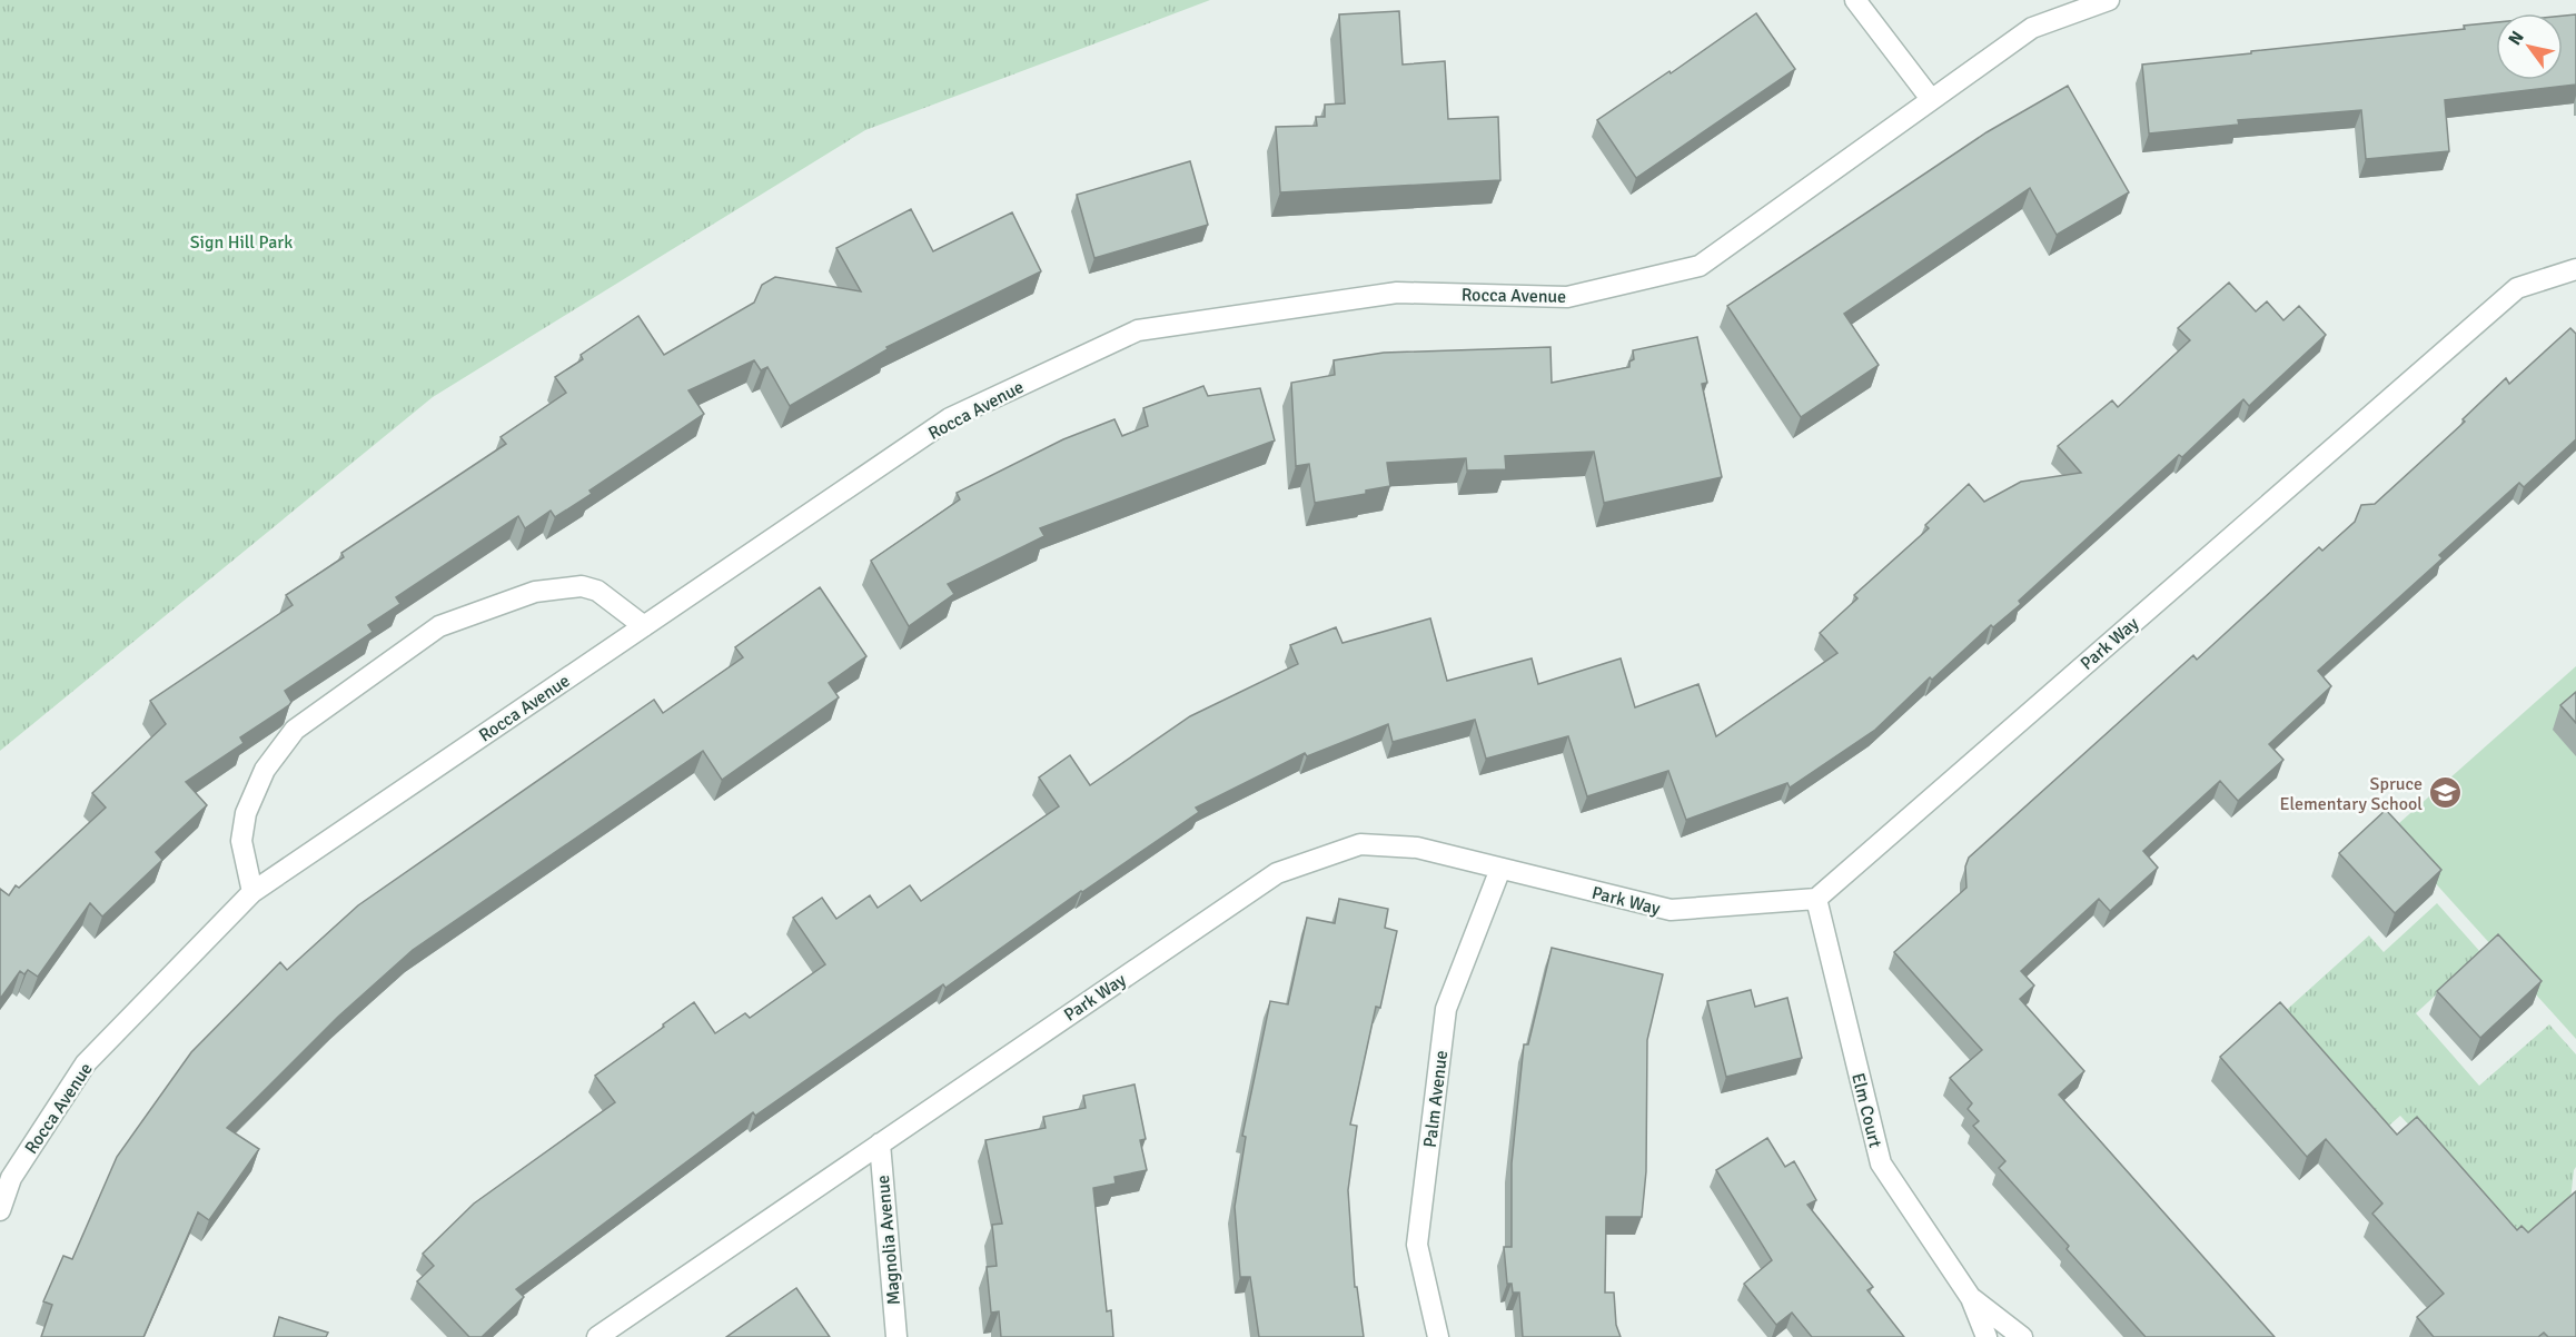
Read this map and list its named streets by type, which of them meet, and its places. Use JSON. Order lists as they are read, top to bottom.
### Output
{
  "streets": {
    "street": [
      "Rocca Avenue",
      "Park Way",
      "Palm Avenue",
      "Elm Court",
      "Magnolia Avenue"
    ]
  },
  "crossings": [
    ["Park Way", "Palm Avenue"],
    ["Park Way", "Elm Court"],
    ["Park Way", "Magnolia Avenue"]
  ],
  "parks": ["Sign Hill Park"],
  "places": {
    "school or university": ["Spruce Elementary School"]
  },
  "north": "top left"
}
